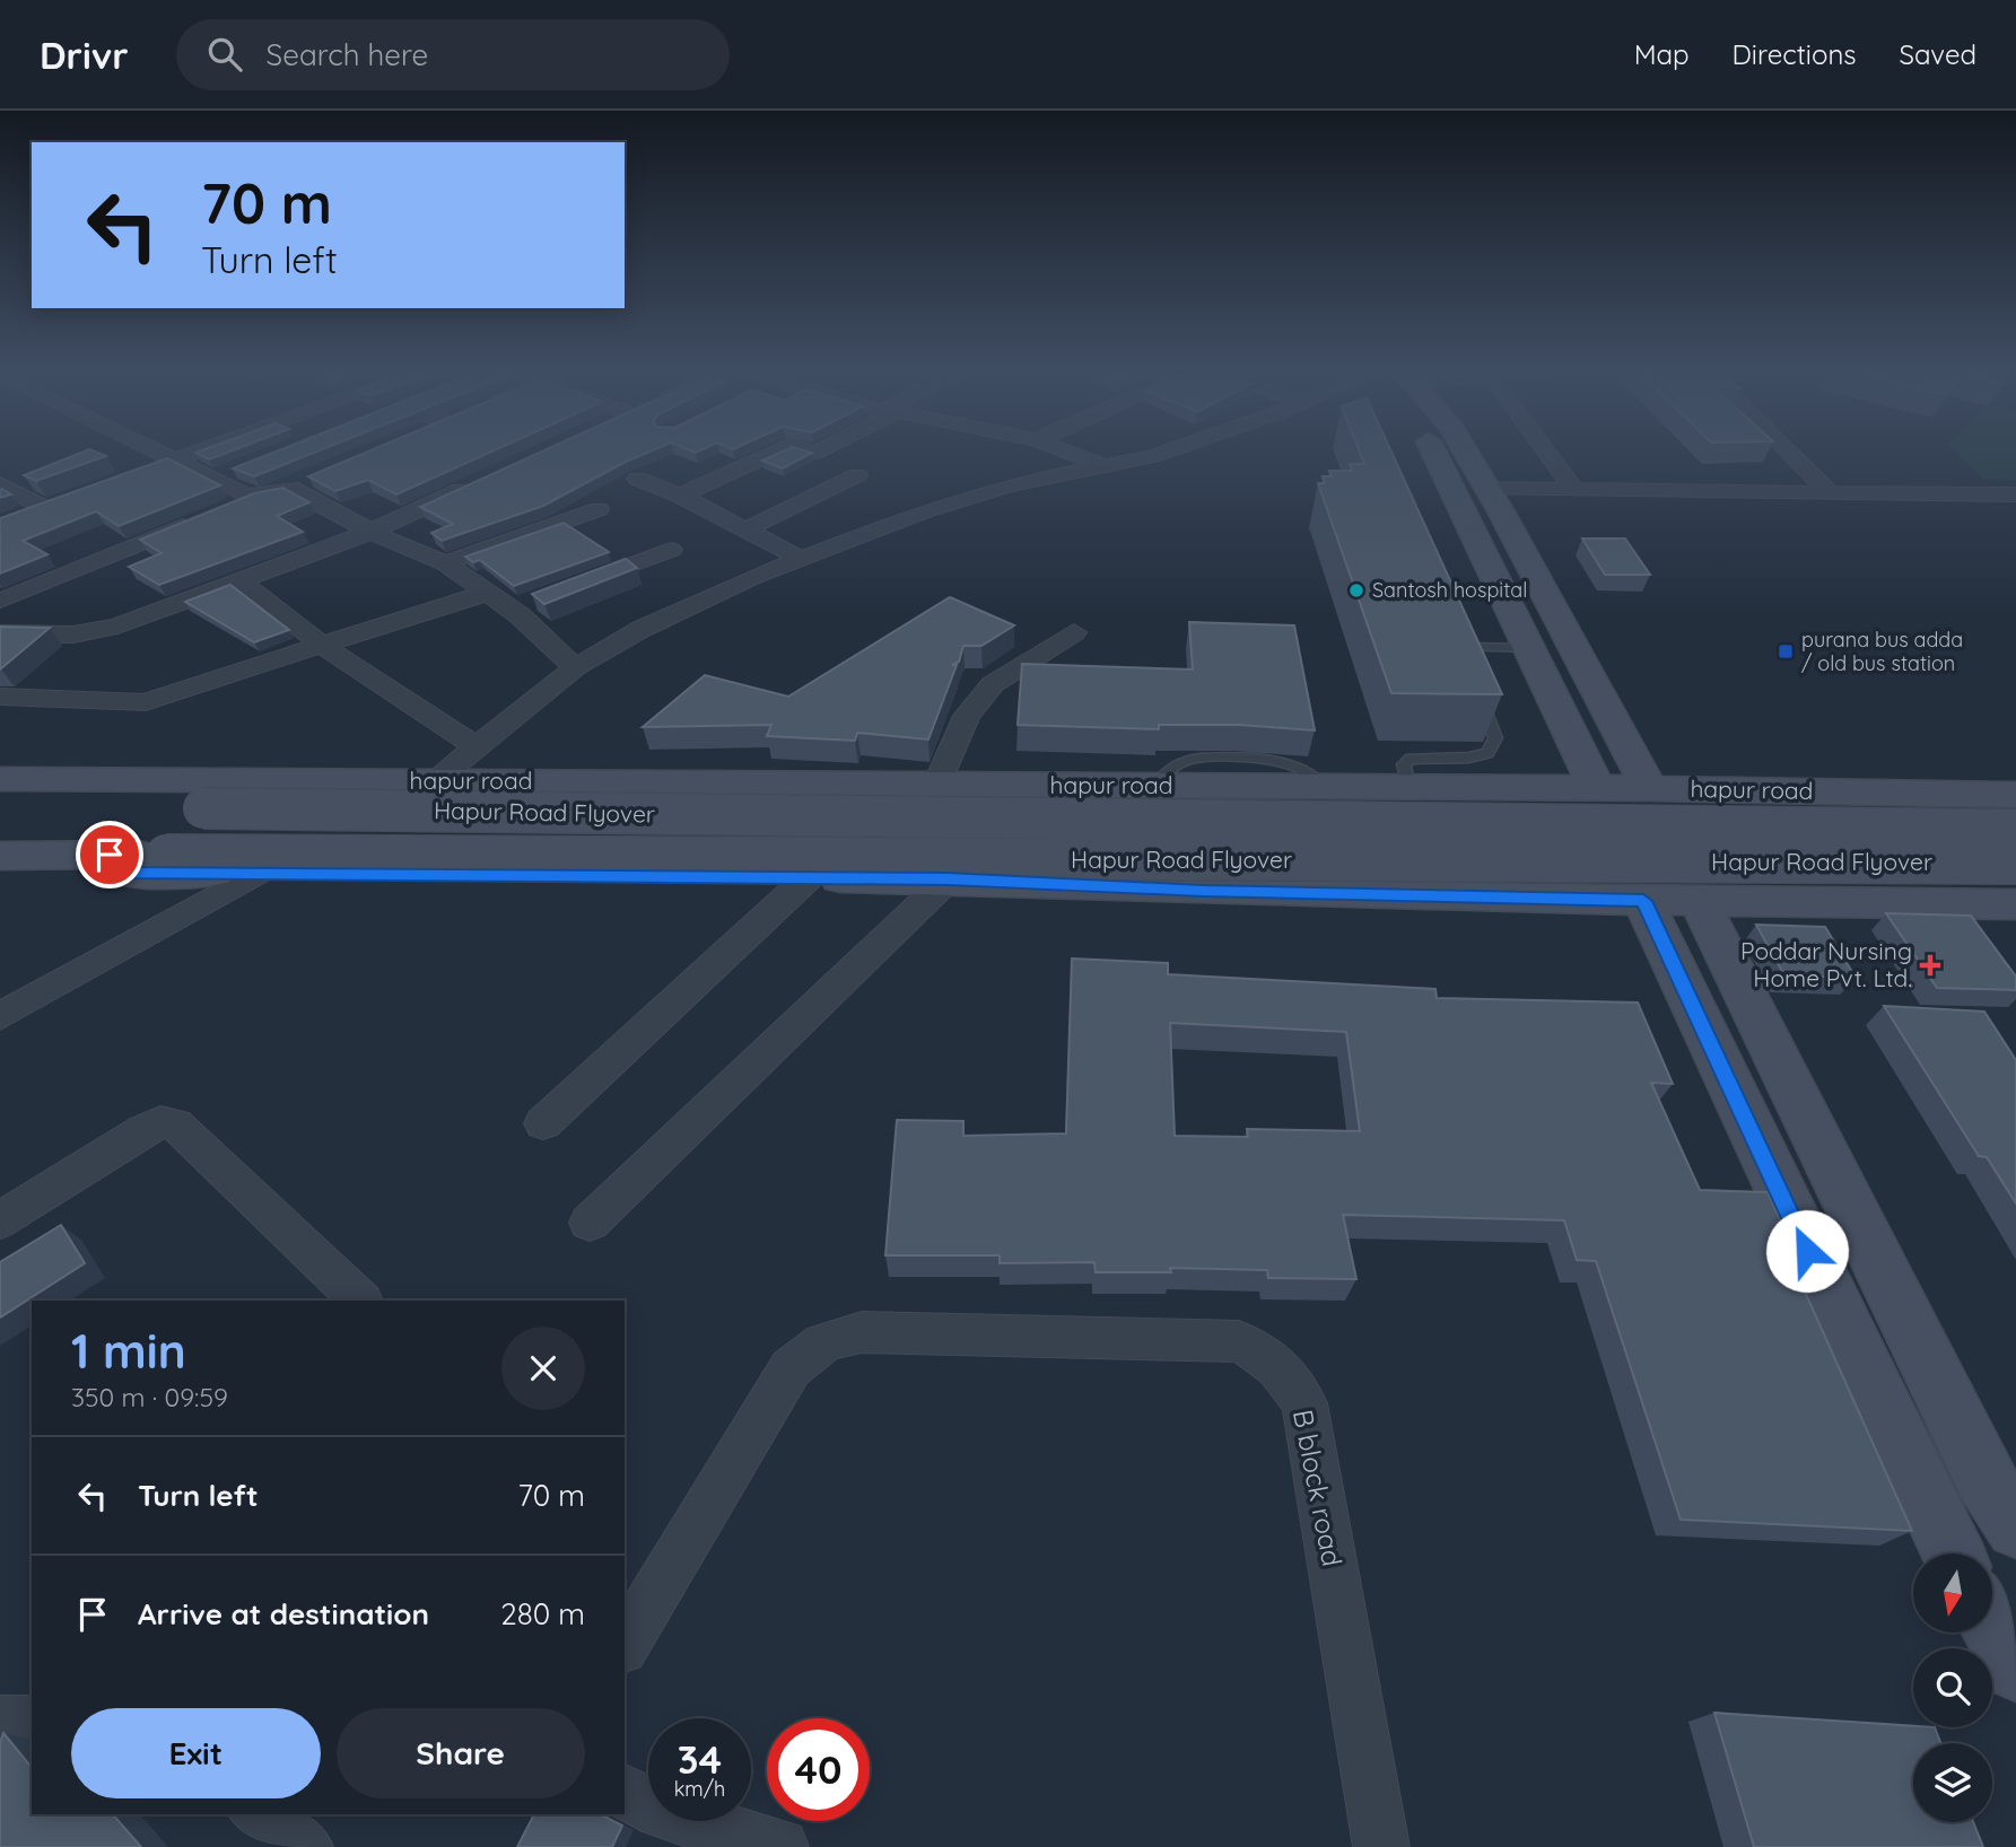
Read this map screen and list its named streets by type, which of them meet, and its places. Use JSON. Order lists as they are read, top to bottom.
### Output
{
  "streets": {
    "street": ["hapur road", "Hapur Road Flyover", "B block road"]
  },
  "crossings": [
    ["hapur road", "Hapur Road Flyover"]
  ],
  "places": {
    "other": ["Santosh hospital"],
    "transit": ["purana bus adda / old bus station"],
    "health": ["Poddar Nursing Home Pvt. Ltd."]
  },
  "north": "bottom",
  "page": {
    "header": "Drivr",
    "search": "Search here",
    "nav": ["Map", "Directions", "Saved"],
    "turn": ["70 m", "Turn left"],
    "heading": ["1 min", "350 m · 09:59"],
    "list": [
      {
        "name": "Turn left",
        "value": "70 m"
      },
      {
        "name": "Arrive at destination",
        "value": "280 m"
      }
    ],
    "buttons": ["Exit", "Share"],
    "speed": "34 km/h",
    "limit": "40"
  }
}
